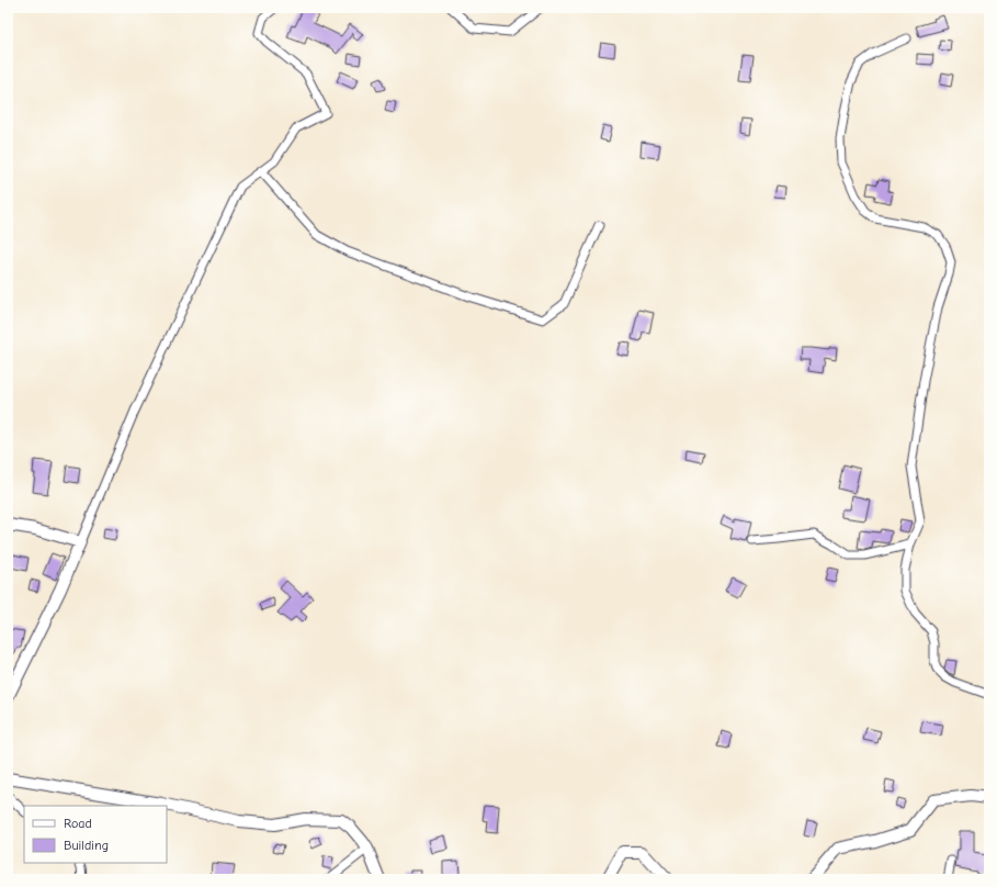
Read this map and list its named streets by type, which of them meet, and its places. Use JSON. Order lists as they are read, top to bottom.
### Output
{
  "legend": ["Road", "Building"]
}
